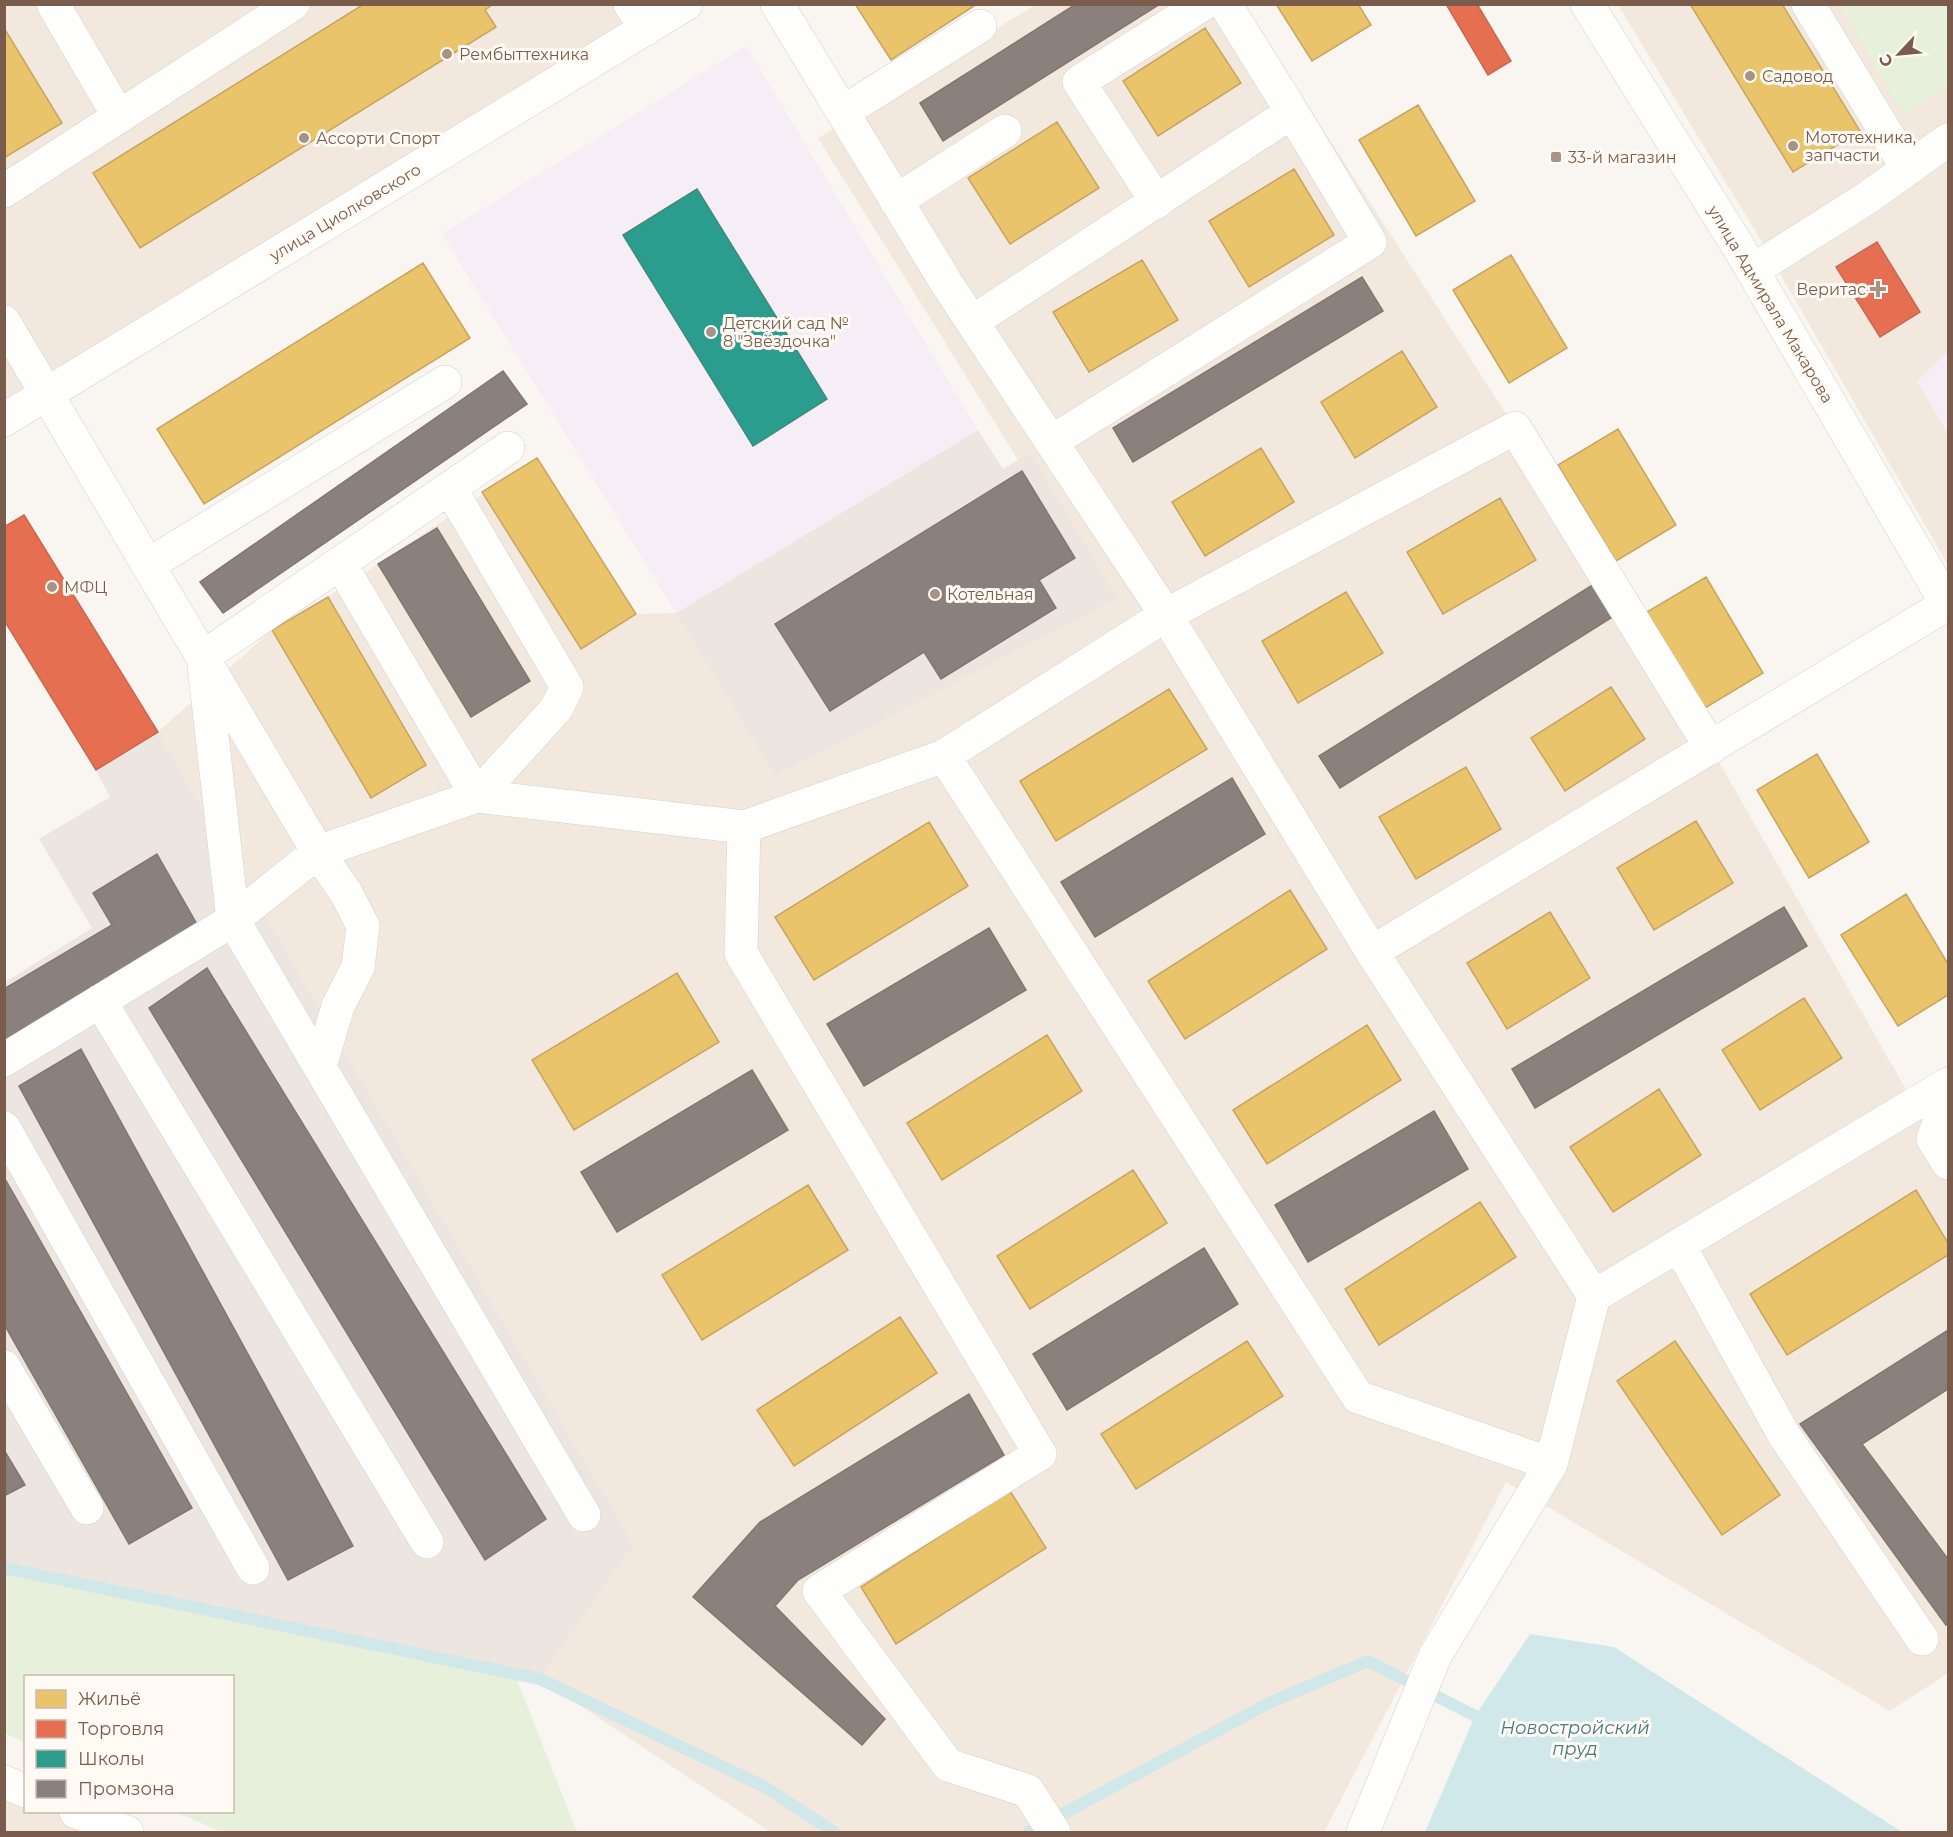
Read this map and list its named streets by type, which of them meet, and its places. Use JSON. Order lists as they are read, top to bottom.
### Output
{
  "streets": {
    "street": ["улица Циолковского", "улица Адмирала Макарова"]
  },
  "water": ["Новостройский пруд"],
  "places": {
    "other": [
      "Рембыттехника",
      "Садовод",
      "Ассорти Спорт",
      "Мототехника, запчасти",
      "Детский сад № 8 \"Звёздочка\"",
      "МФЦ",
      "Котельная"
    ],
    "transit": ["33-й магазин"],
    "health": ["Веритас"]
  },
  "legend": [
    "Жильё",
    "Торговля",
    "Школы",
    "Промзона"
  ],
  "north": "bottom left"
}
